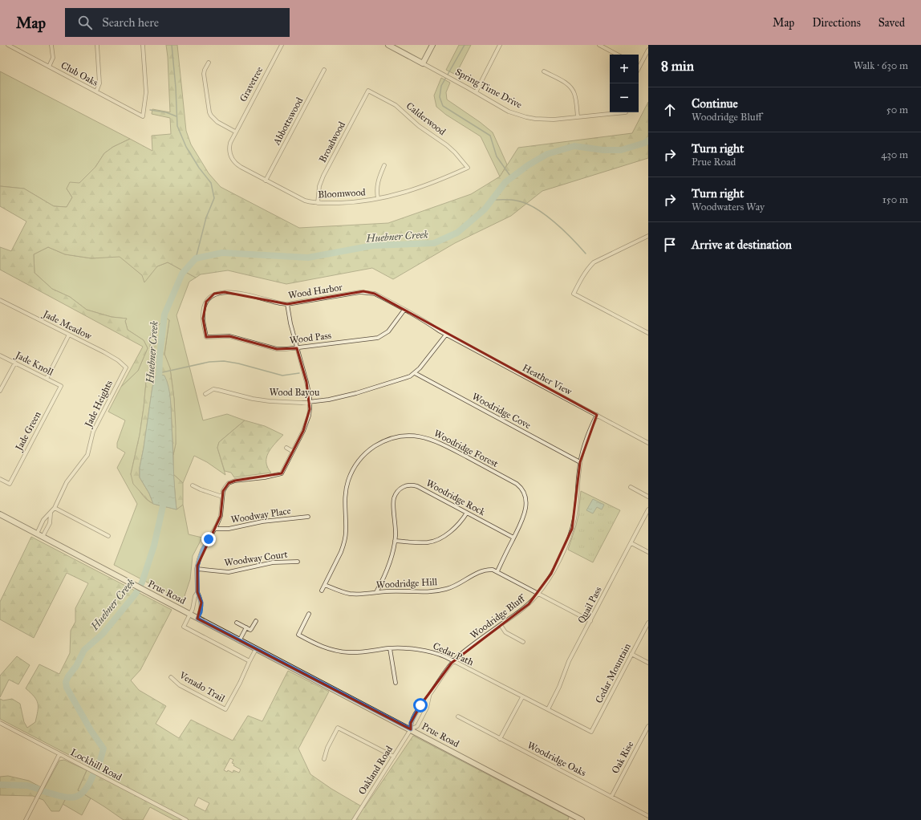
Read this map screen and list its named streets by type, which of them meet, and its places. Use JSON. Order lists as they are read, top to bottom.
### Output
{
  "streets": {
    "main road": ["Spring Time Drive", "Prue Road"],
    "street": [
      "Club Oaks",
      "Gravetree",
      "Calderwood",
      "Abbottswood",
      "Broadwood",
      "Bloomwood",
      "Wood Harbor",
      "Jade Meadow",
      "Wood Pass",
      "Jade Knoll",
      "Heather View",
      "Wood Bayou",
      "Jade Heights",
      "Woodridge Cove",
      "Jade Green",
      "Woodridge Forest",
      "Woodridge Rock",
      "Woodway Place",
      "Woodway Court",
      "Woodridge Hill",
      "Quail Pass",
      "Woodridge Bluff",
      "Cedar Path",
      "Cedar Mountain",
      "Venado Trail",
      "Oak Rise",
      "Woodridge Oaks",
      "Lockhill Road",
      "Oakland Road"
    ]
  },
  "crossings": [
    ["Gravetree", "Bloomwood"],
    ["Calderwood", "Broadwood"],
    ["Calderwood", "Bloomwood"],
    ["Abbottswood", "Bloomwood"],
    ["Broadwood", "Bloomwood"],
    ["Wood Harbor", "Wood Pass"],
    ["Wood Harbor", "Heather View"],
    ["Jade Meadow", "Jade Heights"],
    ["Jade Knoll", "Jade Green"],
    ["Heather View", "Woodridge Bluff"],
    ["Wood Bayou", "Woodridge Cove"],
    ["Jade Heights", "Prue Road"],
    ["Woodridge Cove", "Woodridge Bluff"],
    ["Woodridge Forest", "Woodridge Rock"],
    ["Woodridge Forest", "Woodridge Hill"],
    ["Woodridge Rock", "Woodridge Hill"],
    ["Woodridge Hill", "Quail Pass"],
    ["Woodridge Hill", "Woodridge Bluff"],
    ["Prue Road", "Woodridge Bluff"],
    ["Prue Road", "Oakland Road"],
    ["Quail Pass", "Cedar Path"],
    ["Woodridge Bluff", "Cedar Path"],
    ["Woodridge Bluff", "Oakland Road"],
    ["Cedar Path", "Cedar Mountain"],
    ["Oak Rise", "Woodridge Oaks"]
  ],
  "water": ["Huebner Creek"],
  "page": {
    "header": "Map",
    "search": "Search here",
    "nav": ["Map", "Directions", "Saved"],
    "heading": ["8 min", "Walk · 630 m"],
    "map_buttons": ["+", "−"],
    "list": [
      ["Continue", "Woodridge Bluff", "50 m"],
      ["Turn right", "Prue Road", "430 m"],
      ["Turn right", "Woodwaters Way", "150 m"],
      "Arrive at destination"
    ]
  }
}
